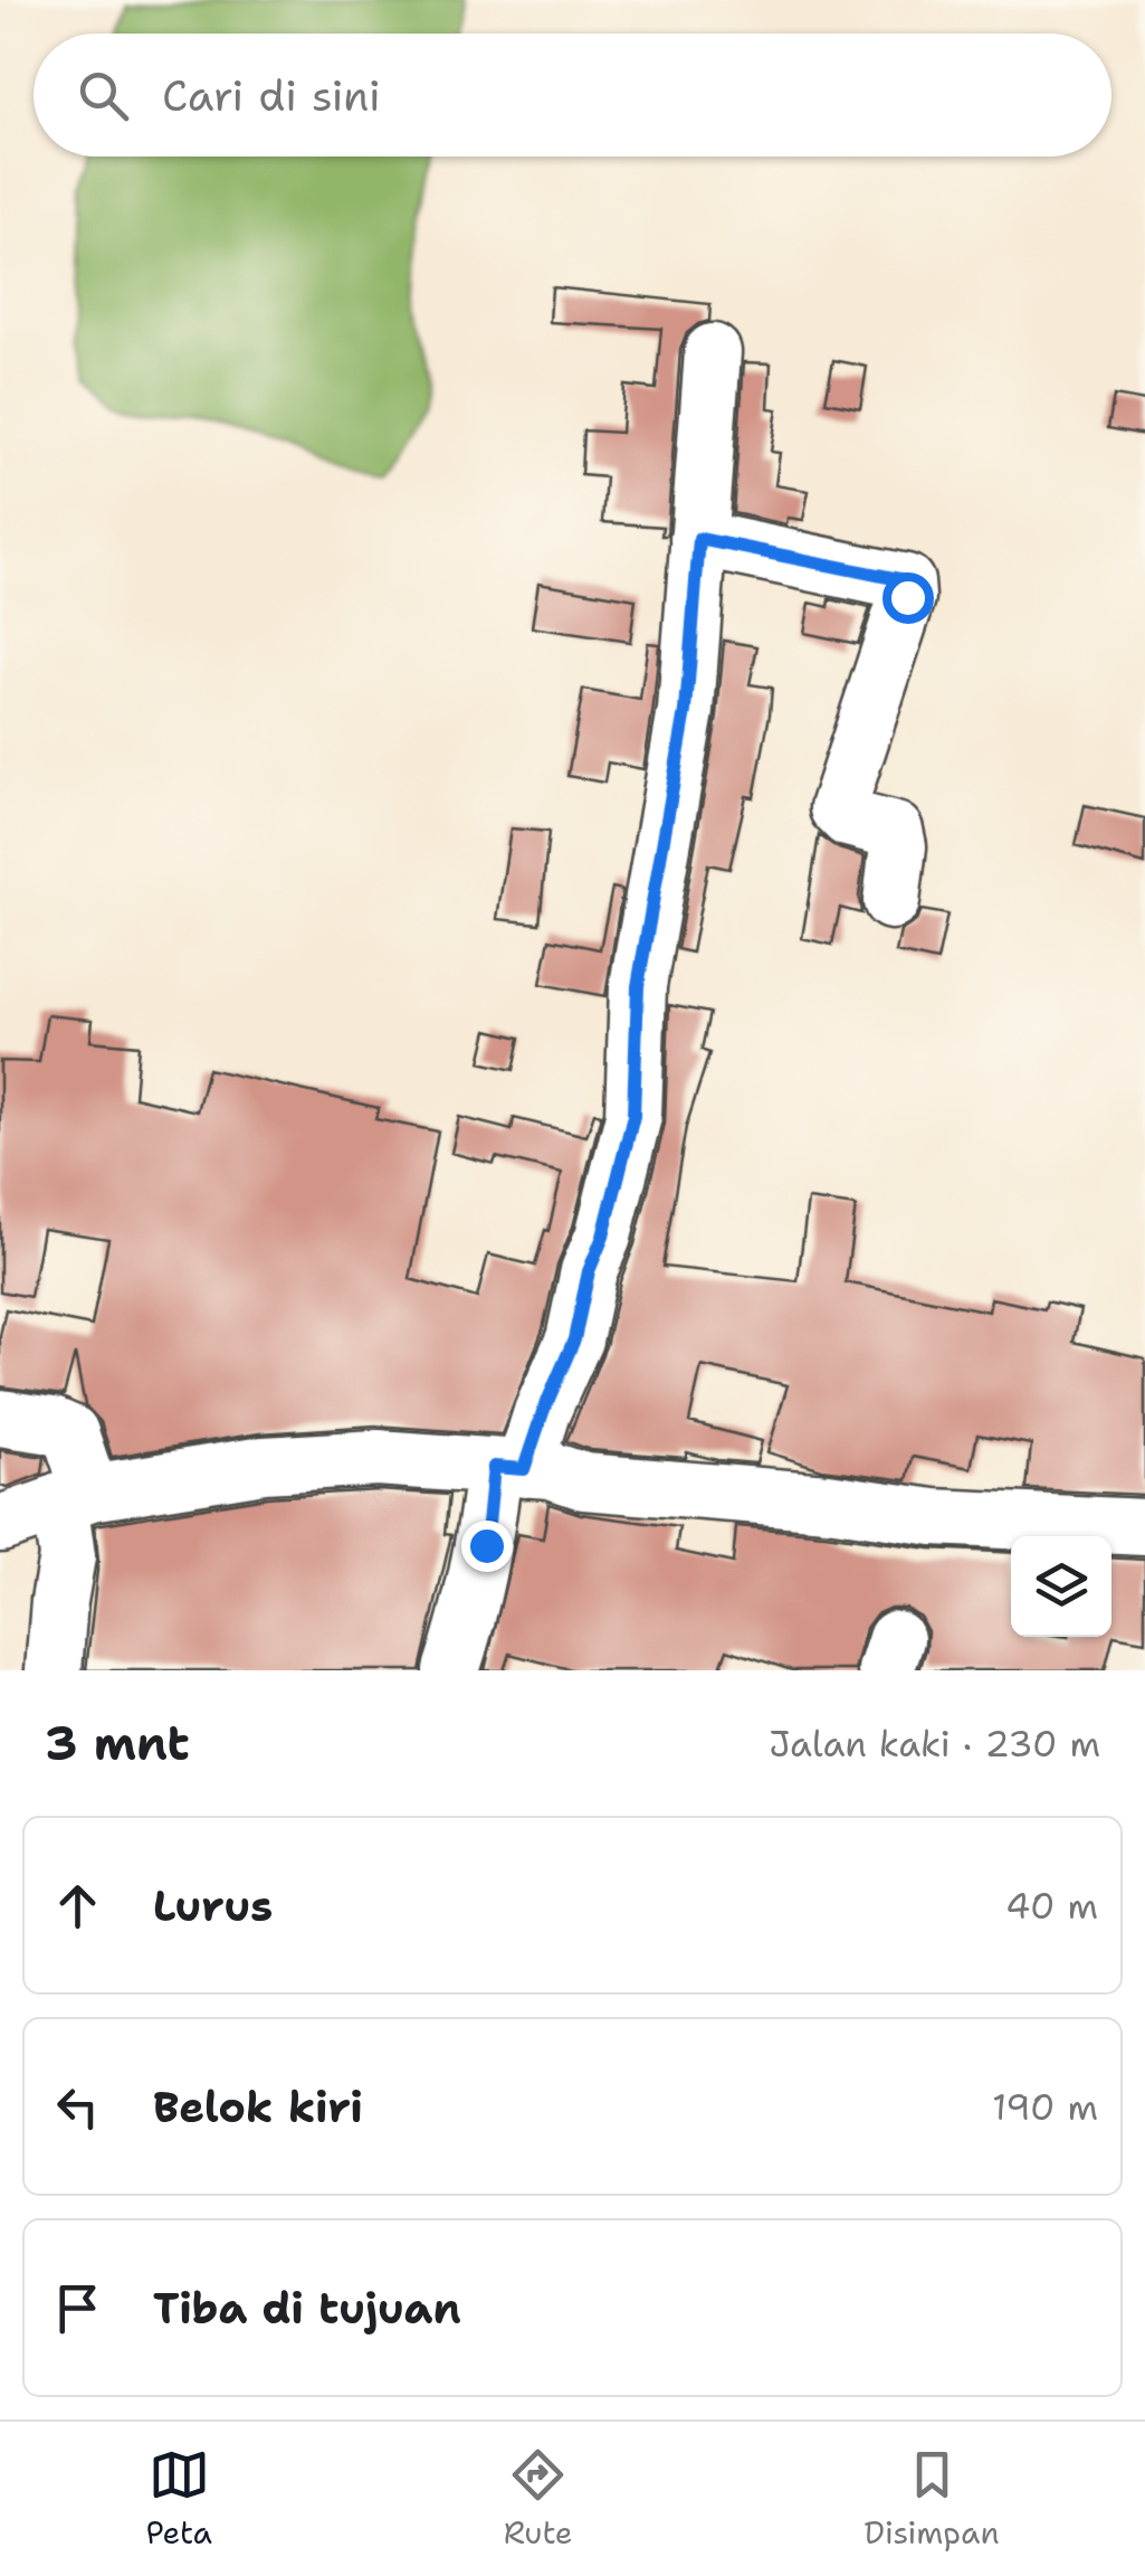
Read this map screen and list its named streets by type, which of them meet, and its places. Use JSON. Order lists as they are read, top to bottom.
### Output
{
  "page": {
    "search": "Cari di sini",
    "heading": ["3 mnt", "Jalan kaki · 230 m"],
    "list": [
      ["Lurus", "40 m"],
      ["Belok kiri", "190 m"],
      "Tiba di tujuan"
    ],
    "nav": ["Peta", "Rute", "Disimpan"]
  }
}
